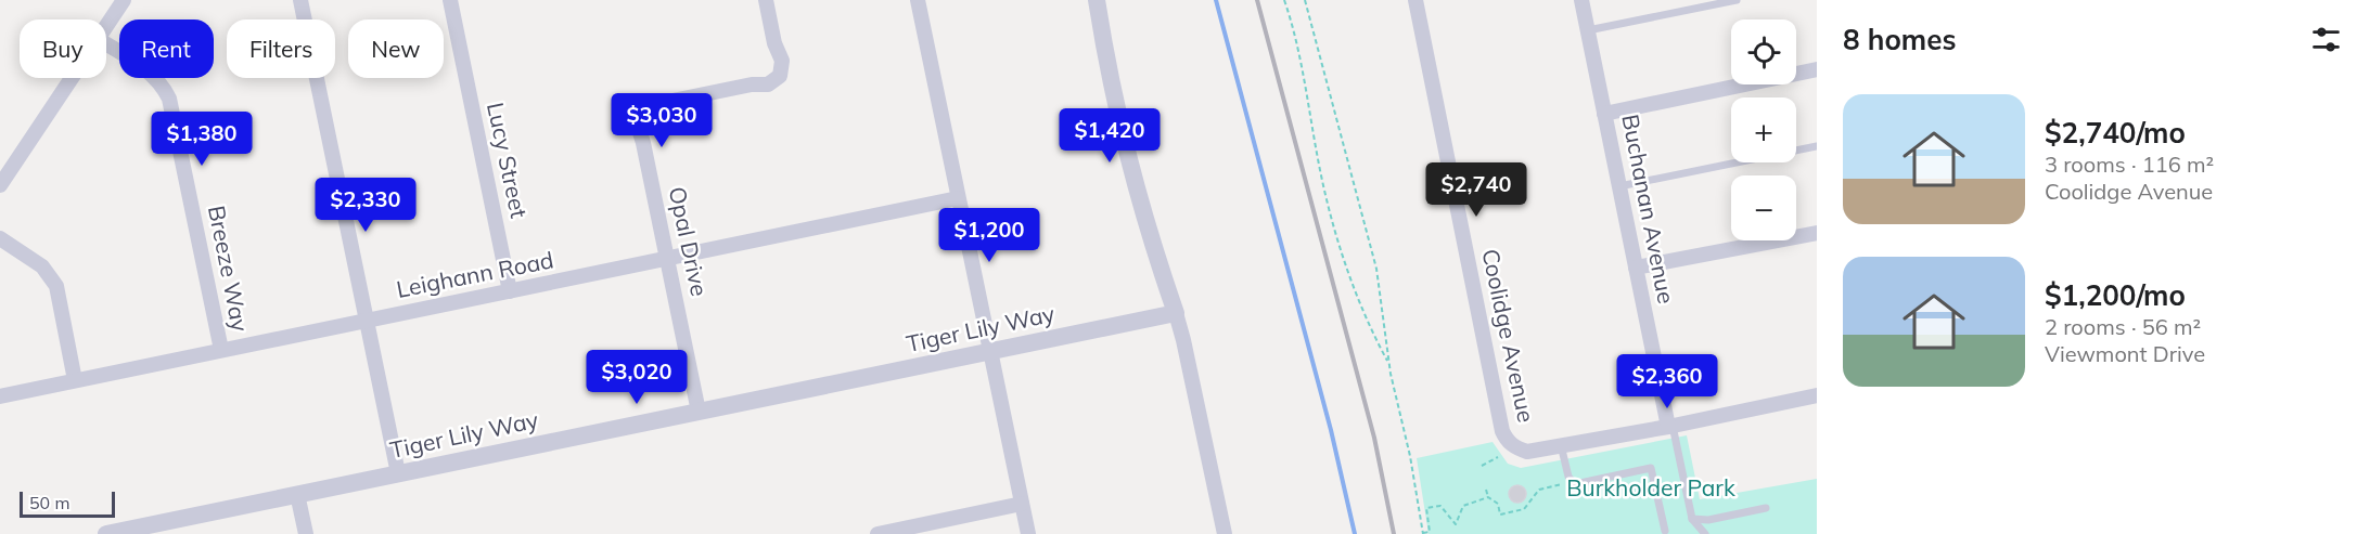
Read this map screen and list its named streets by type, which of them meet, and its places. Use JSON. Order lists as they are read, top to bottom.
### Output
{
  "streets": {
    "street": [
      "Lucy Street",
      "Buchanan Avenue",
      "Opal Drive",
      "Breeze Way",
      "Leighann Road",
      "Tiger Lily Way",
      "Coolidge Avenue"
    ]
  },
  "crossings": [
    ["Lucy Street", "Leighann Road"],
    ["Opal Drive", "Leighann Road"],
    ["Opal Drive", "Tiger Lily Way"],
    ["Breeze Way", "Leighann Road"]
  ],
  "parks": ["Burkholder Park"],
  "scale_bar": "50 m",
  "page": {
    "heading": "8 homes",
    "map_buttons": ["+", "−"],
    "chip": [
      "Buy",
      "Rent",
      "Filters",
      "New"
    ],
    "list": [
      {
        "name": "$2,740/mo",
        "note": "3 rooms · 116 m² · Coolidge Avenue"
      },
      {
        "name": "$1,200/mo",
        "note": "2 rooms · 56 m² · Viewmont Drive"
      }
    ],
    "price": [
      "$3,030",
      "$1,420",
      "$1,380",
      "$2,740",
      "$2,330",
      "$1,200",
      "$3,020",
      "$2,360"
    ],
    "scale": "50 m"
  }
}
